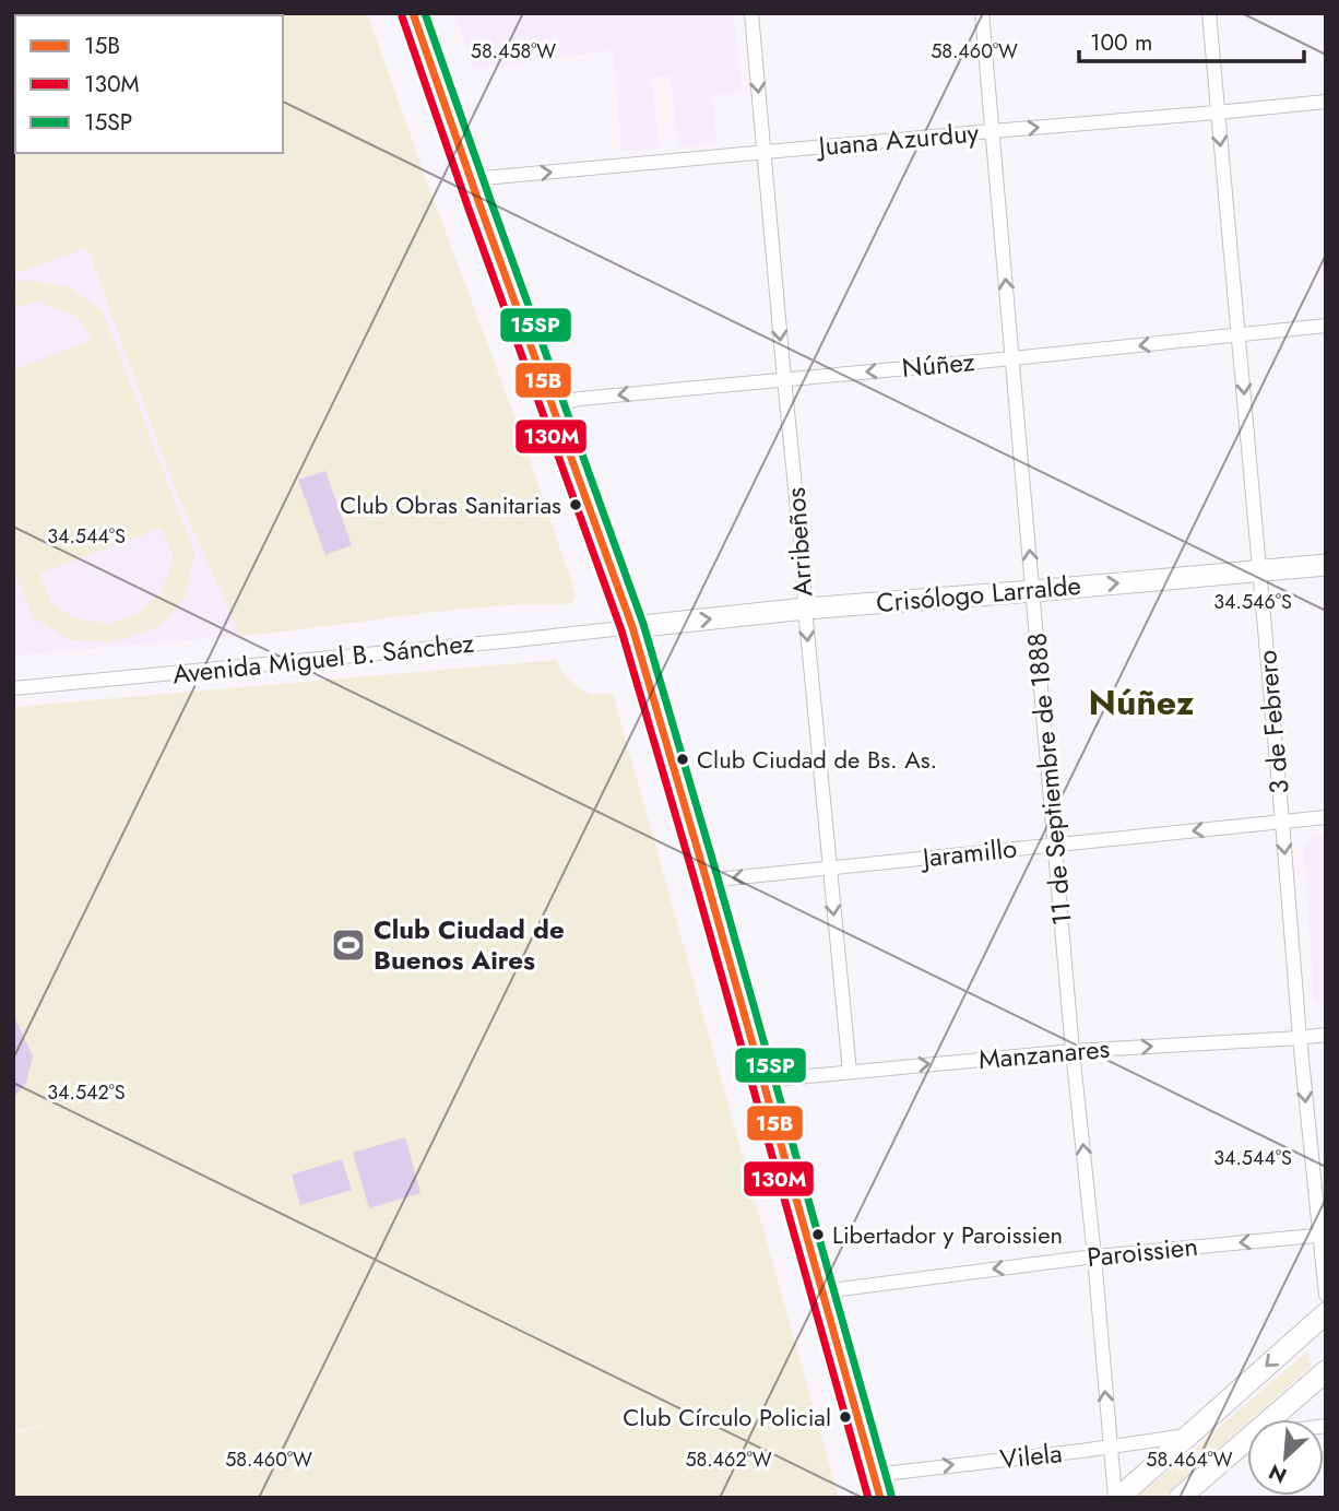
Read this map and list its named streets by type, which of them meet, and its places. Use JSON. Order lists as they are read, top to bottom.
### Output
{
  "streets": {
    "street": [
      "Juana Azurduy",
      "Núñez",
      "Arribeños",
      "Crisólogo Larralde",
      "Avenida Miguel B. Sánchez",
      "3 de Febrero",
      "11 de Septiembre de 1888",
      "Jaramillo",
      "Manzanares",
      "Paroissien",
      "Vilela"
    ]
  },
  "crossings": [
    ["Juana Azurduy", "Arribeños"],
    ["Juana Azurduy", "3 de Febrero"],
    ["Juana Azurduy", "11 de Septiembre de 1888"],
    ["Núñez", "Arribeños"],
    ["Núñez", "3 de Febrero"],
    ["Núñez", "11 de Septiembre de 1888"],
    ["Arribeños", "Crisólogo Larralde"],
    ["Arribeños", "Jaramillo"],
    ["Arribeños", "Manzanares"],
    ["Crisólogo Larralde", "Avenida Miguel B. Sánchez"],
    ["Crisólogo Larralde", "3 de Febrero"],
    ["Crisólogo Larralde", "11 de Septiembre de 1888"],
    ["3 de Febrero", "Jaramillo"],
    ["3 de Febrero", "Manzanares"],
    ["3 de Febrero", "Paroissien"],
    ["11 de Septiembre de 1888", "Jaramillo"],
    ["11 de Septiembre de 1888", "Manzanares"],
    ["11 de Septiembre de 1888", "Paroissien"],
    ["11 de Septiembre de 1888", "Vilela"]
  ],
  "one_way": [
    "Juana Azurduy",
    "Núñez",
    "Arribeños",
    "Crisólogo Larralde",
    "3 de Febrero",
    "11 de Septiembre de 1888",
    "Jaramillo",
    "Manzanares",
    "Paroissien",
    "Vilela"
  ],
  "districts": ["Núñez"],
  "places": {
    "other": [
      "Club Obras Sanitarias",
      "Club Ciudad de Bs. As.",
      "Libertador y Paroissien",
      "Club Círculo Policial"
    ],
    "sports": ["Club Ciudad de Buenos Aires"]
  },
  "lines": ["transit line 15B", "transit line 15SP", "transit line 130M"],
  "legend": ["15B", "130M", "15SP"],
  "scale_bar": "100 m",
  "north": "bottom left",
  "coordinates": [
    "58.458°W",
    "58.460°W",
    "34.544°S",
    "34.546°S",
    "34.542°S",
    "58.462°W",
    "58.464°W"
  ]
}
